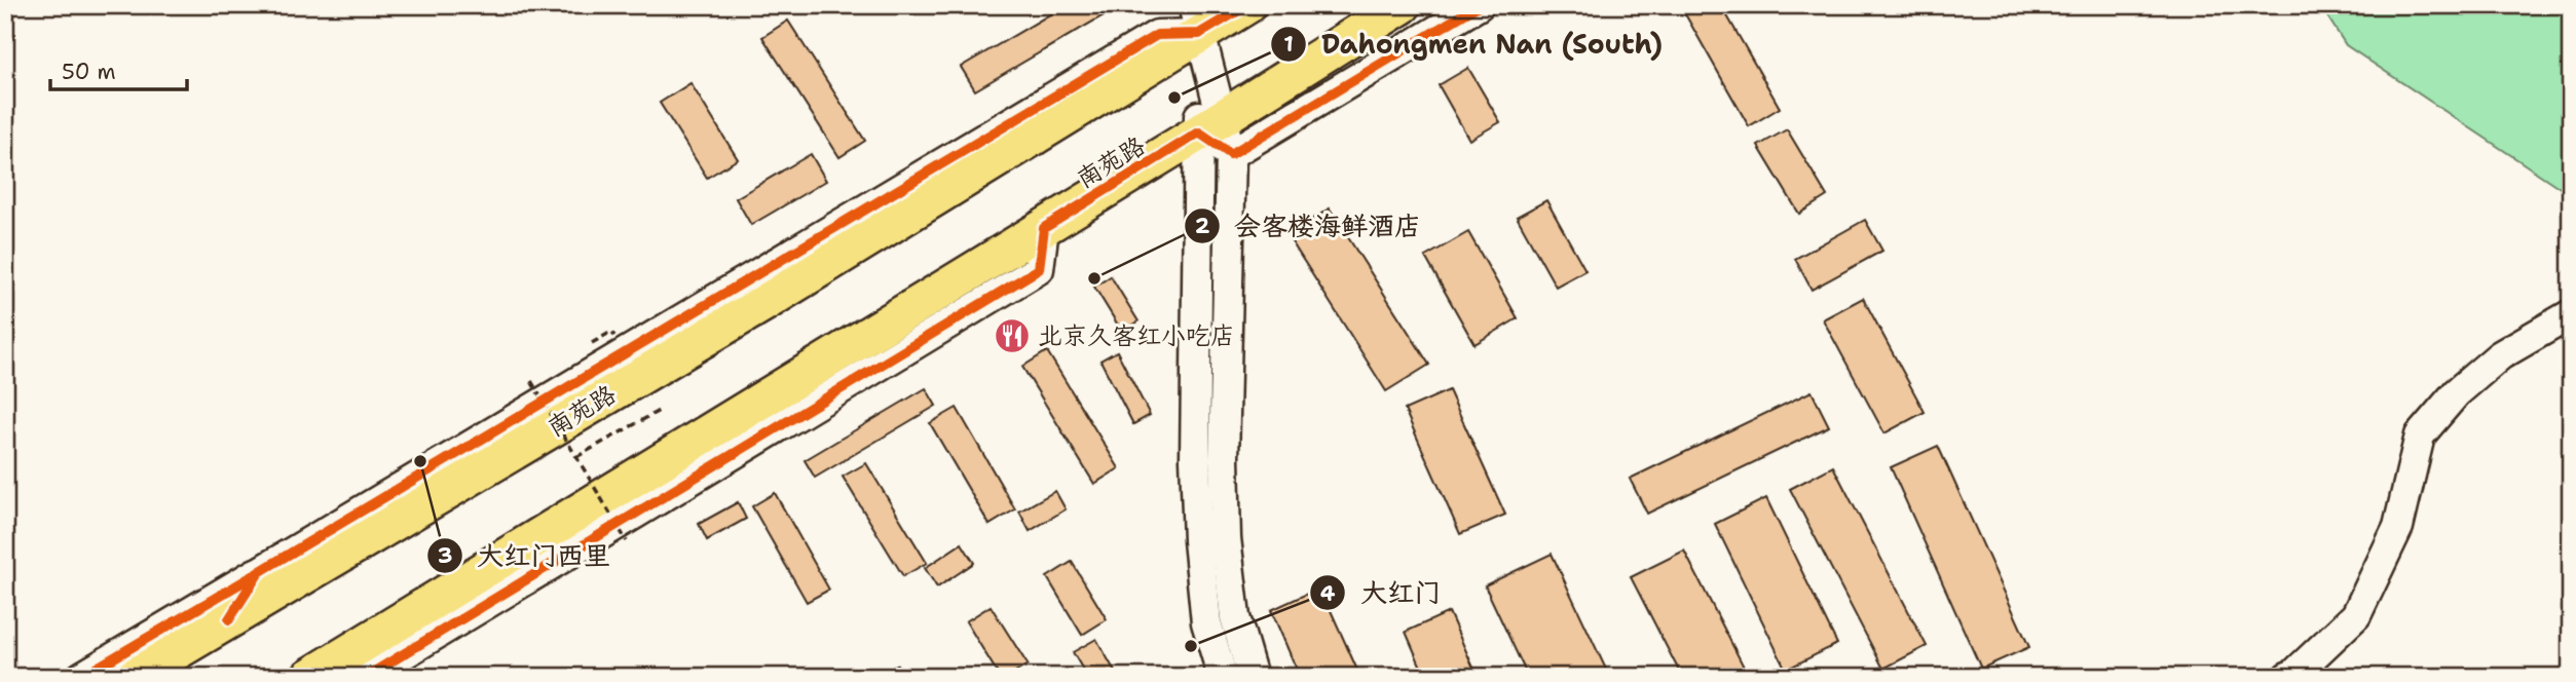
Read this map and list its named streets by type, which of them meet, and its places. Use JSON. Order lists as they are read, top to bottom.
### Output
{
  "streets": {
    "highway": ["南苑路"]
  },
  "places": {
    "other": [
      "Dahongmen Nan (South)",
      "会客楼海鲜酒店",
      "大红门西里",
      "大红门"
    ],
    "restaurant": ["北京久客红小吃店"]
  },
  "scale_bar": "50 m"
}
